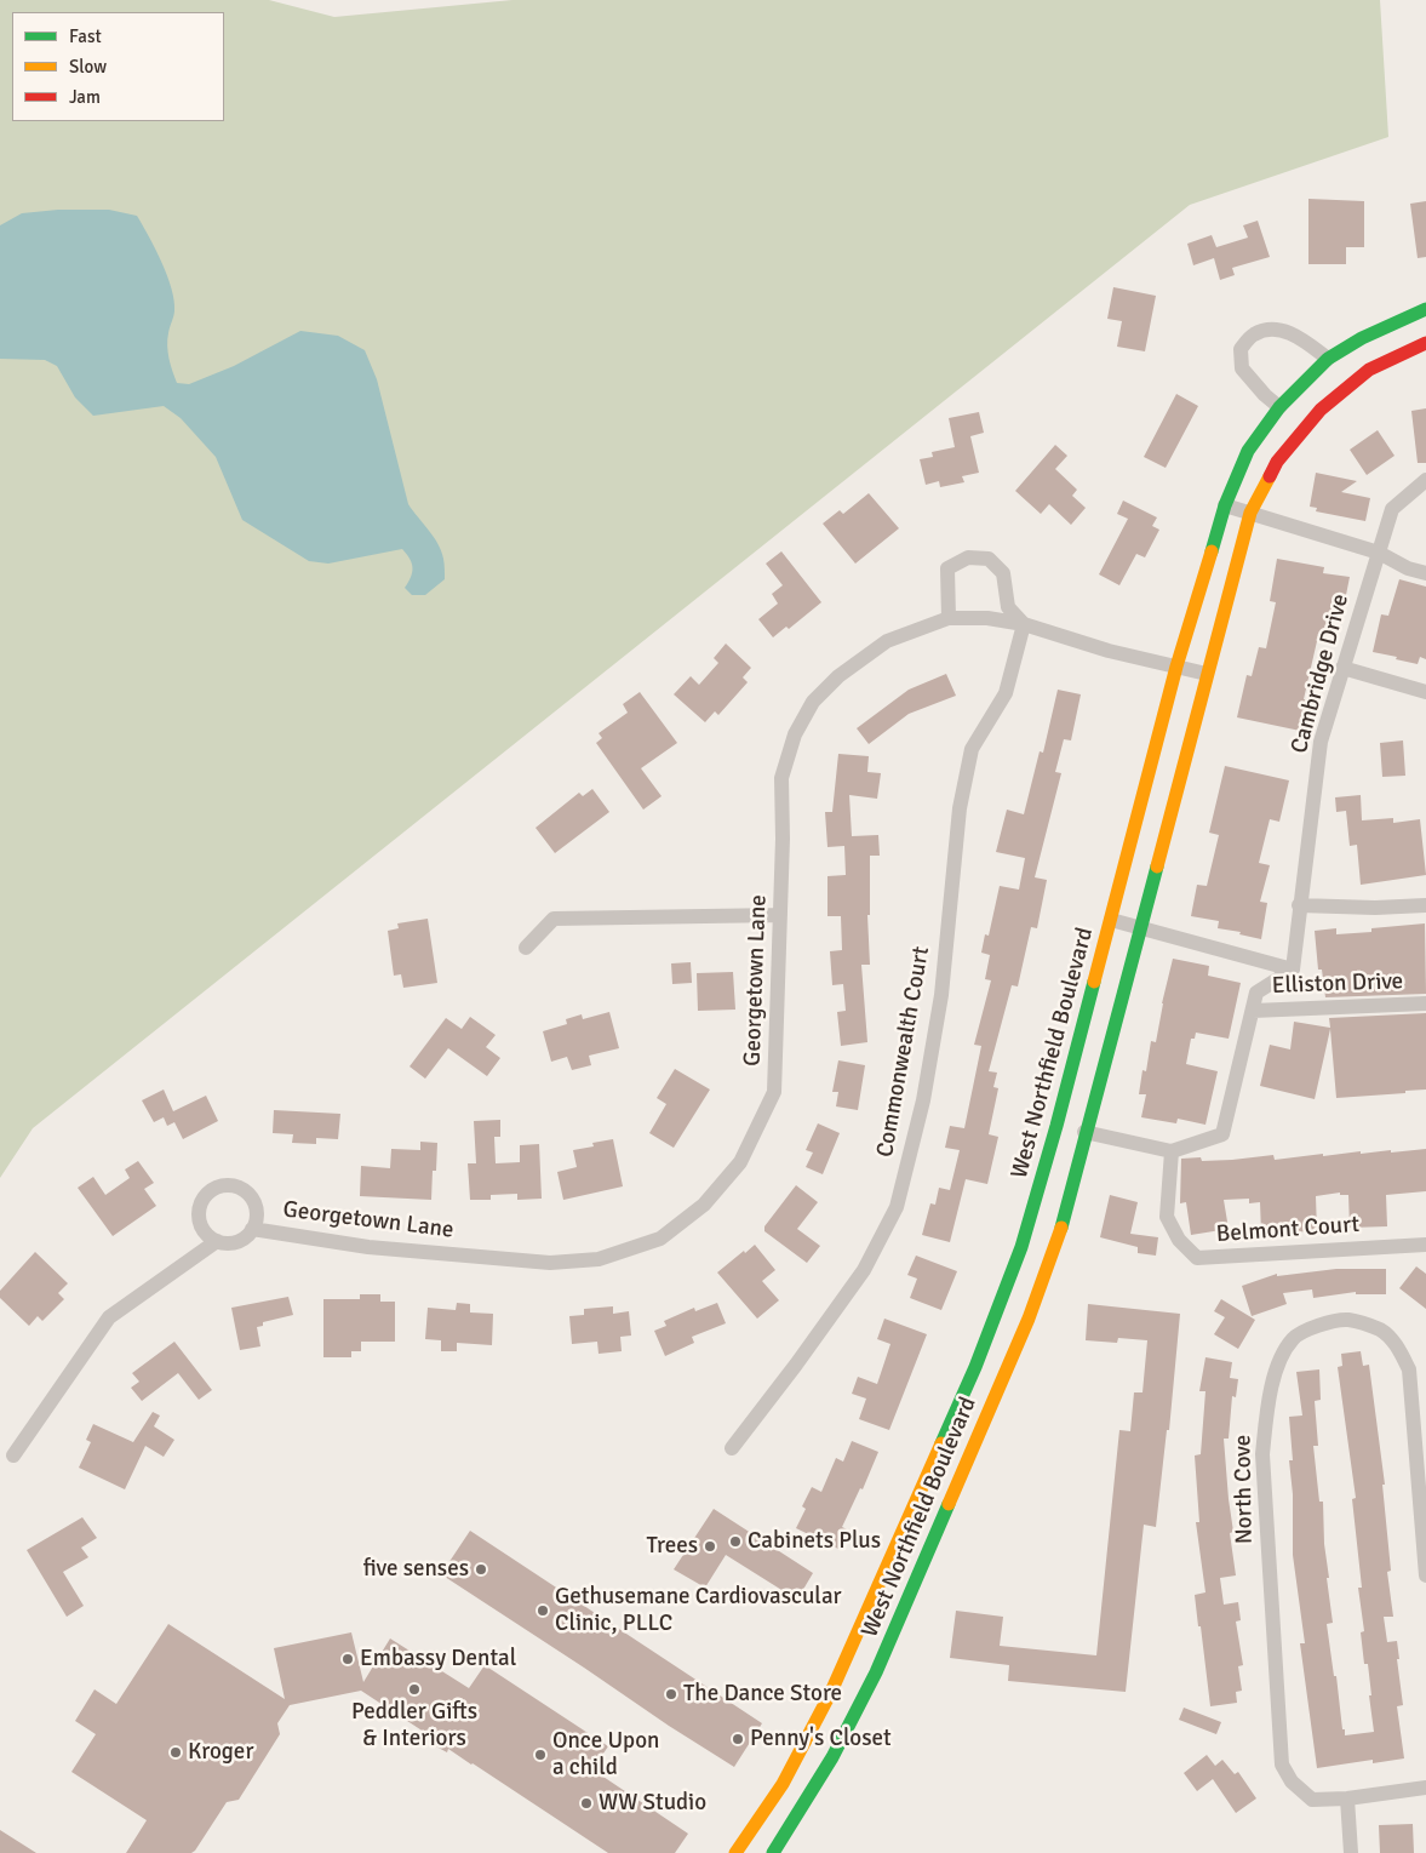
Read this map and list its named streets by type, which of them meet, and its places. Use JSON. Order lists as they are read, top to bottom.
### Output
{
  "streets": {
    "main road": ["West Northfield Boulevard"],
    "street": [
      "Cambridge Drive",
      "Georgetown Lane",
      "Elliston Drive",
      "Commonwealth Court",
      "Belmont Court",
      "North Cove"
    ]
  },
  "crossings": [
    ["Georgetown Lane", "Commonwealth Court"],
    ["Georgetown Lane", "West Northfield Boulevard"]
  ],
  "places": [
    "Cabinets Plus",
    "Trees",
    "five senses",
    "Gethusemane Cardiovascular Clinic, PLLC",
    "Embassy Dental",
    "Peddler Gifts & Interiors",
    "The Dance Store",
    "Penny's Closet",
    "Kroger",
    "Once Upon a child",
    "WW Studio"
  ],
  "legend": ["Fast", "Slow", "Jam"]
}
